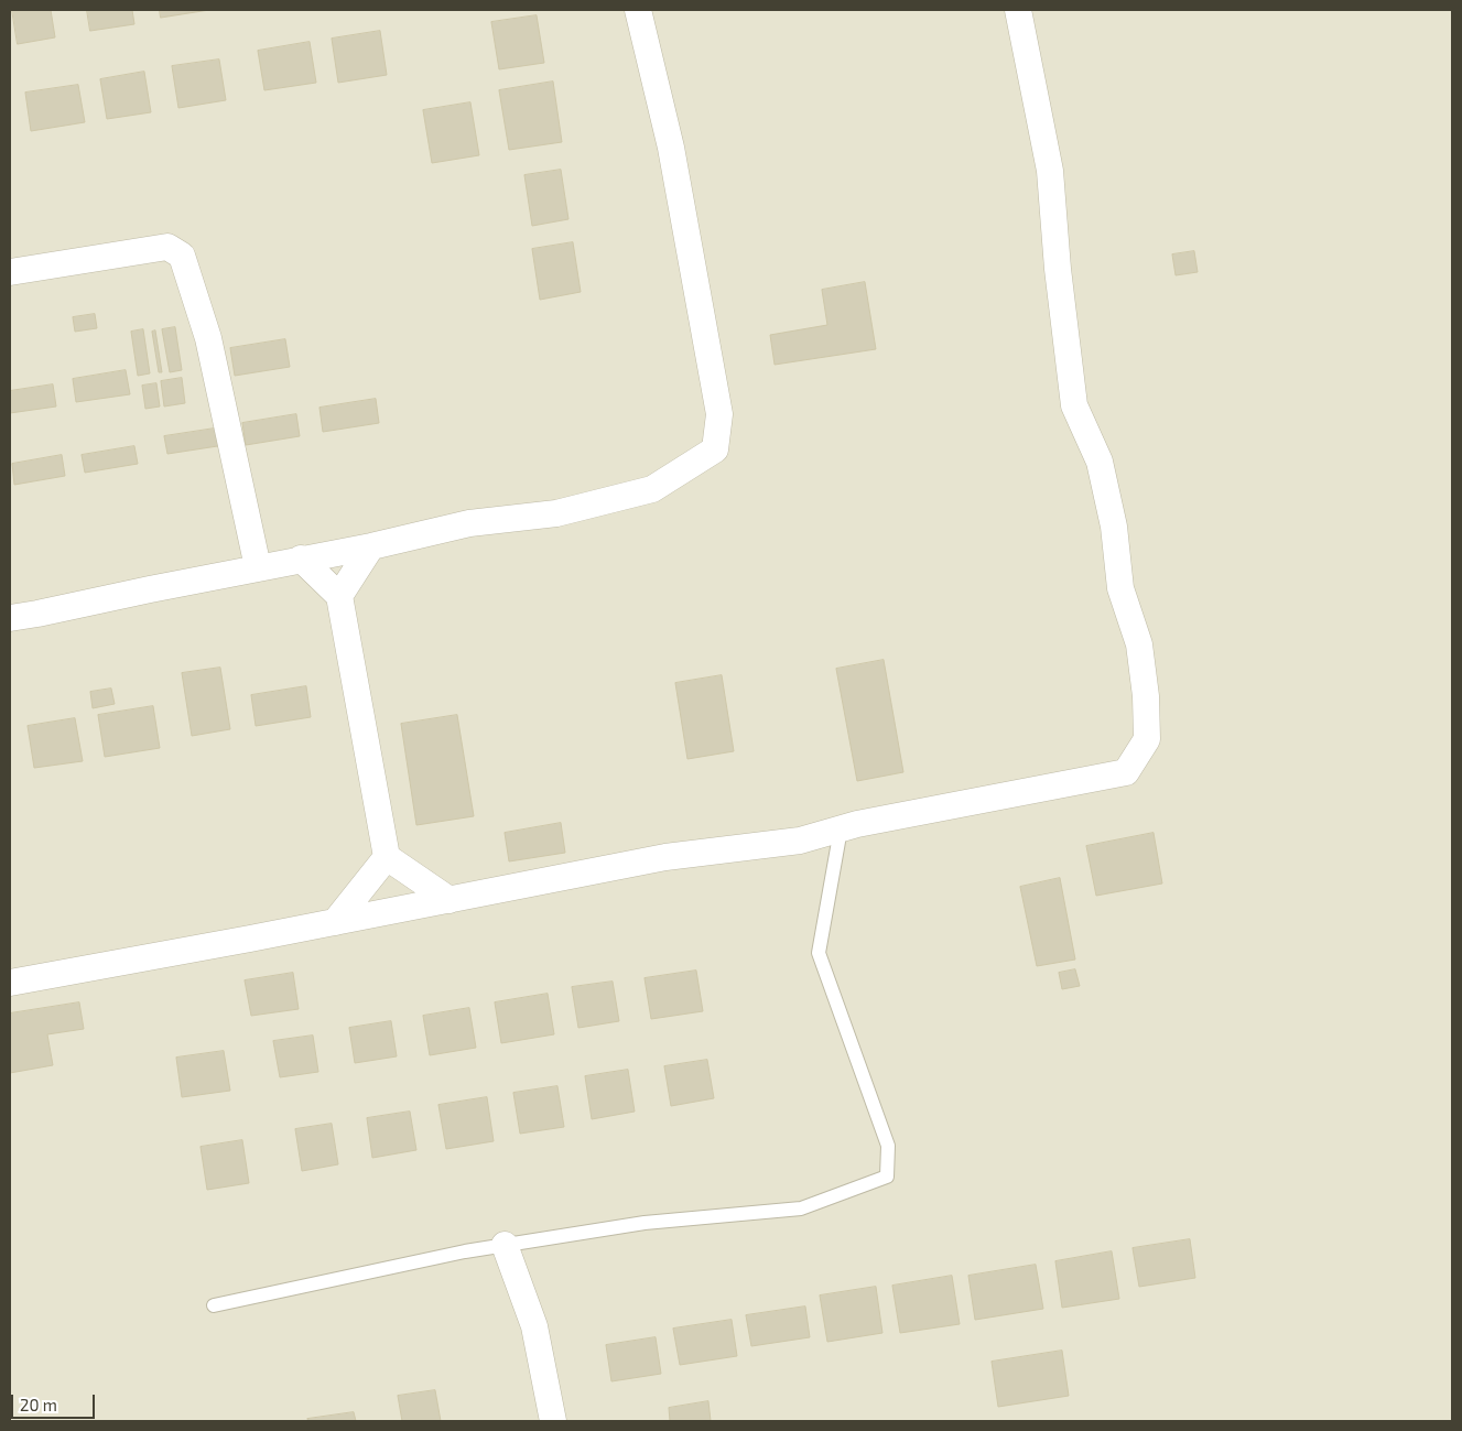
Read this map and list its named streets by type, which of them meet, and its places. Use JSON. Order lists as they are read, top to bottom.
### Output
{
  "scale_bar": "20 m"
}
